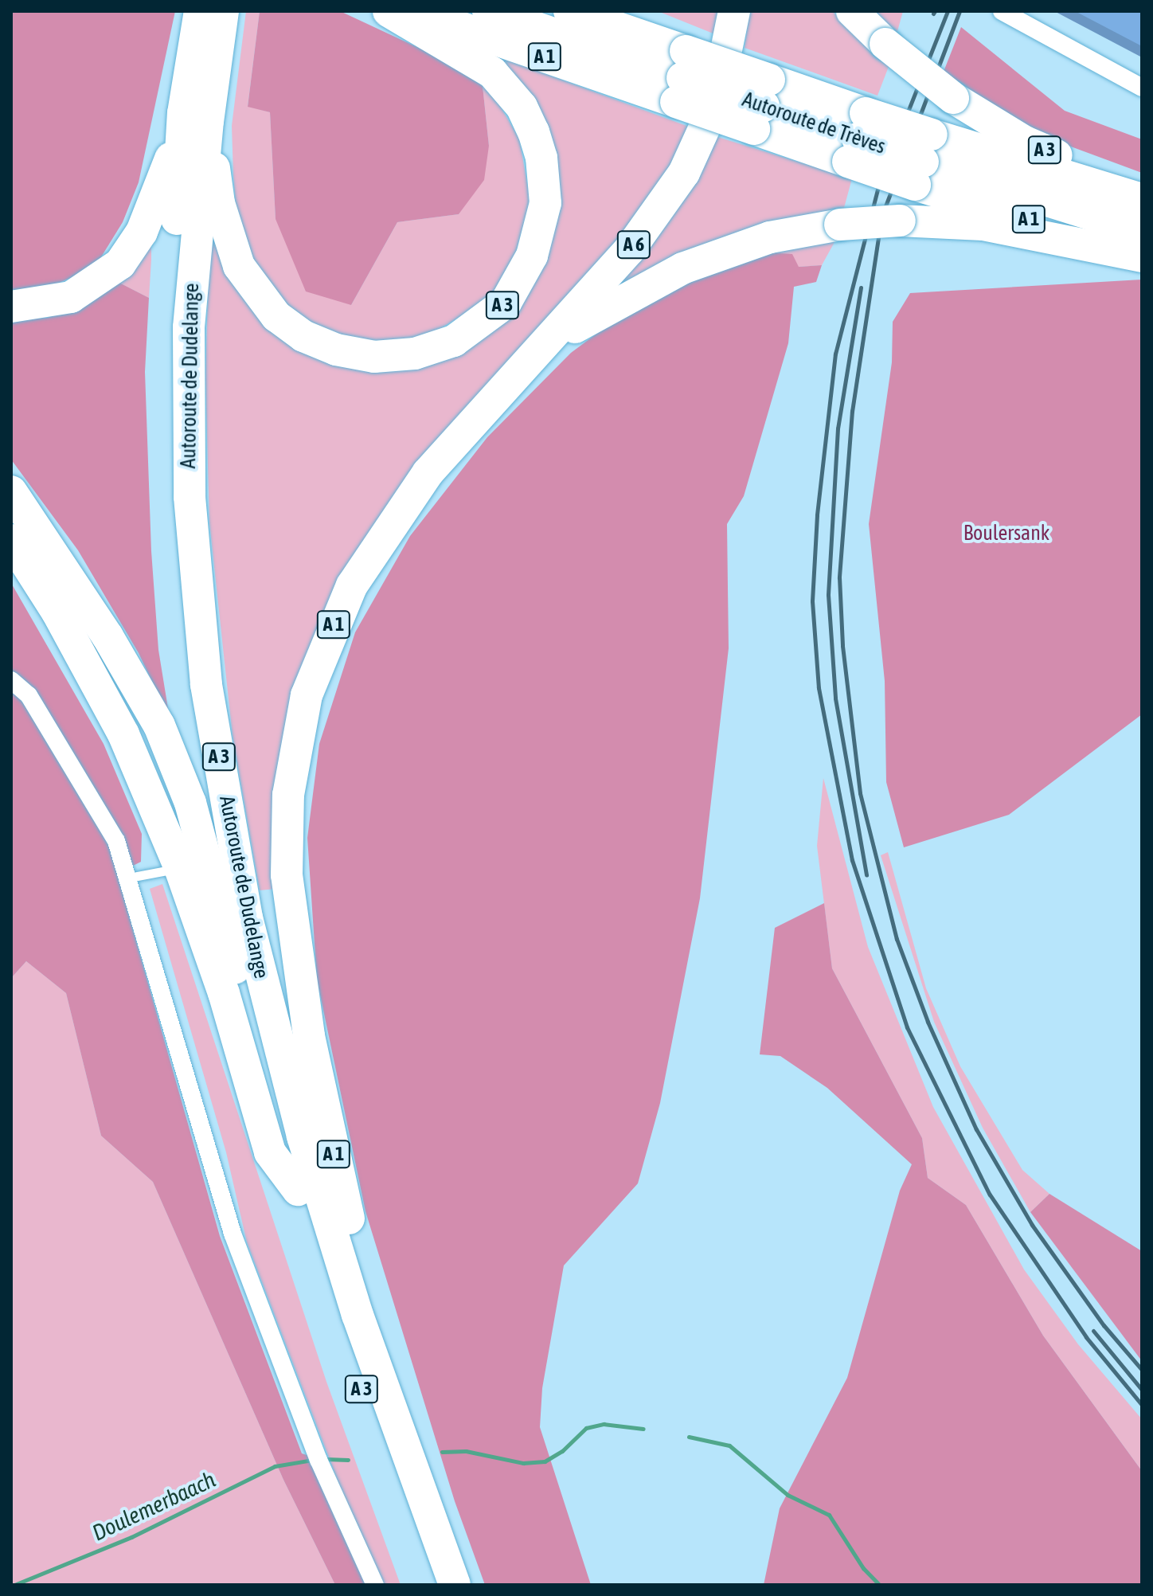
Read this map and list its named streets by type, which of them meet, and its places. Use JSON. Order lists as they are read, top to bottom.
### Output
{
  "streets": {
    "highway": [
      "A 1",
      "Autoroute de Trèves",
      "A 3",
      "A 6",
      "Autoroute de Dudelange"
    ]
  },
  "crossings": [
    ["A 1", "Autoroute de Trèves"],
    ["A 1", "A 6"],
    ["A 1", "Autoroute de Dudelange"],
    ["A 3", "Autoroute de Dudelange"]
  ],
  "water": ["Doulemerbaach"],
  "parks": ["Boulersank"]
}
